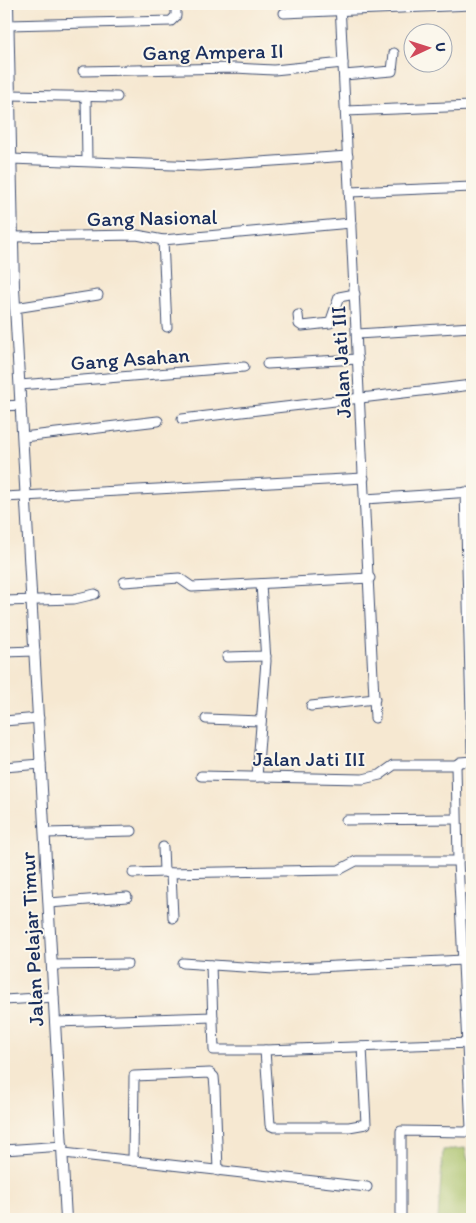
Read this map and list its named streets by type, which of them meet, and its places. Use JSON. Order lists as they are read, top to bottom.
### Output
{
  "streets": {
    "street": [
      "Gang Ampera II",
      "Gang Nasional",
      "Gang Asahan",
      "Jalan Jati III",
      "Jalan Pelajar Timur"
    ]
  },
  "crossings": [
    ["Gang Ampera II", "Jalan Jati III"],
    ["Gang Nasional", "Jalan Jati III"],
    ["Gang Nasional", "Jalan Pelajar Timur"],
    ["Gang Asahan", "Jalan Pelajar Timur"]
  ],
  "north": "right"
}
